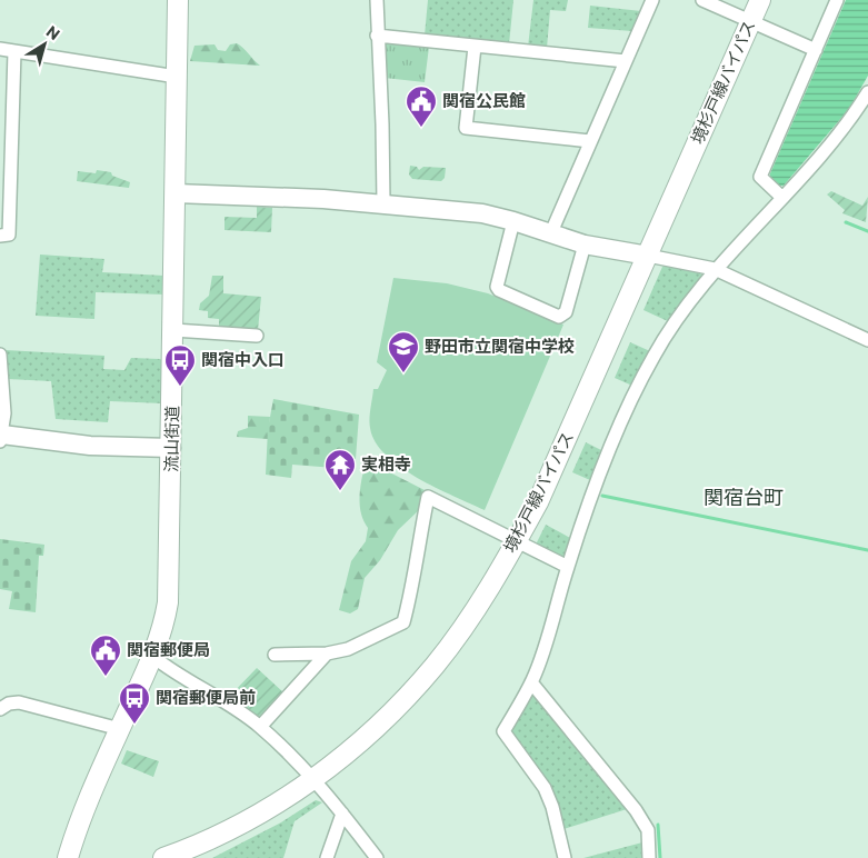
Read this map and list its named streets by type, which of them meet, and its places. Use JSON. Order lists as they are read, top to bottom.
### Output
{
  "streets": {
    "main road": ["境杉戸線バイパス", "流山街道"]
  },
  "districts": ["関宿台町"],
  "places": {
    "public building": ["関宿公民館", "関宿郵便局"],
    "school or university": ["野田市立関宿中学校"],
    "bus stop": ["関宿中入口", "関宿郵便局前"],
    "temple": ["実相寺"]
  },
  "north": "top right"
}
